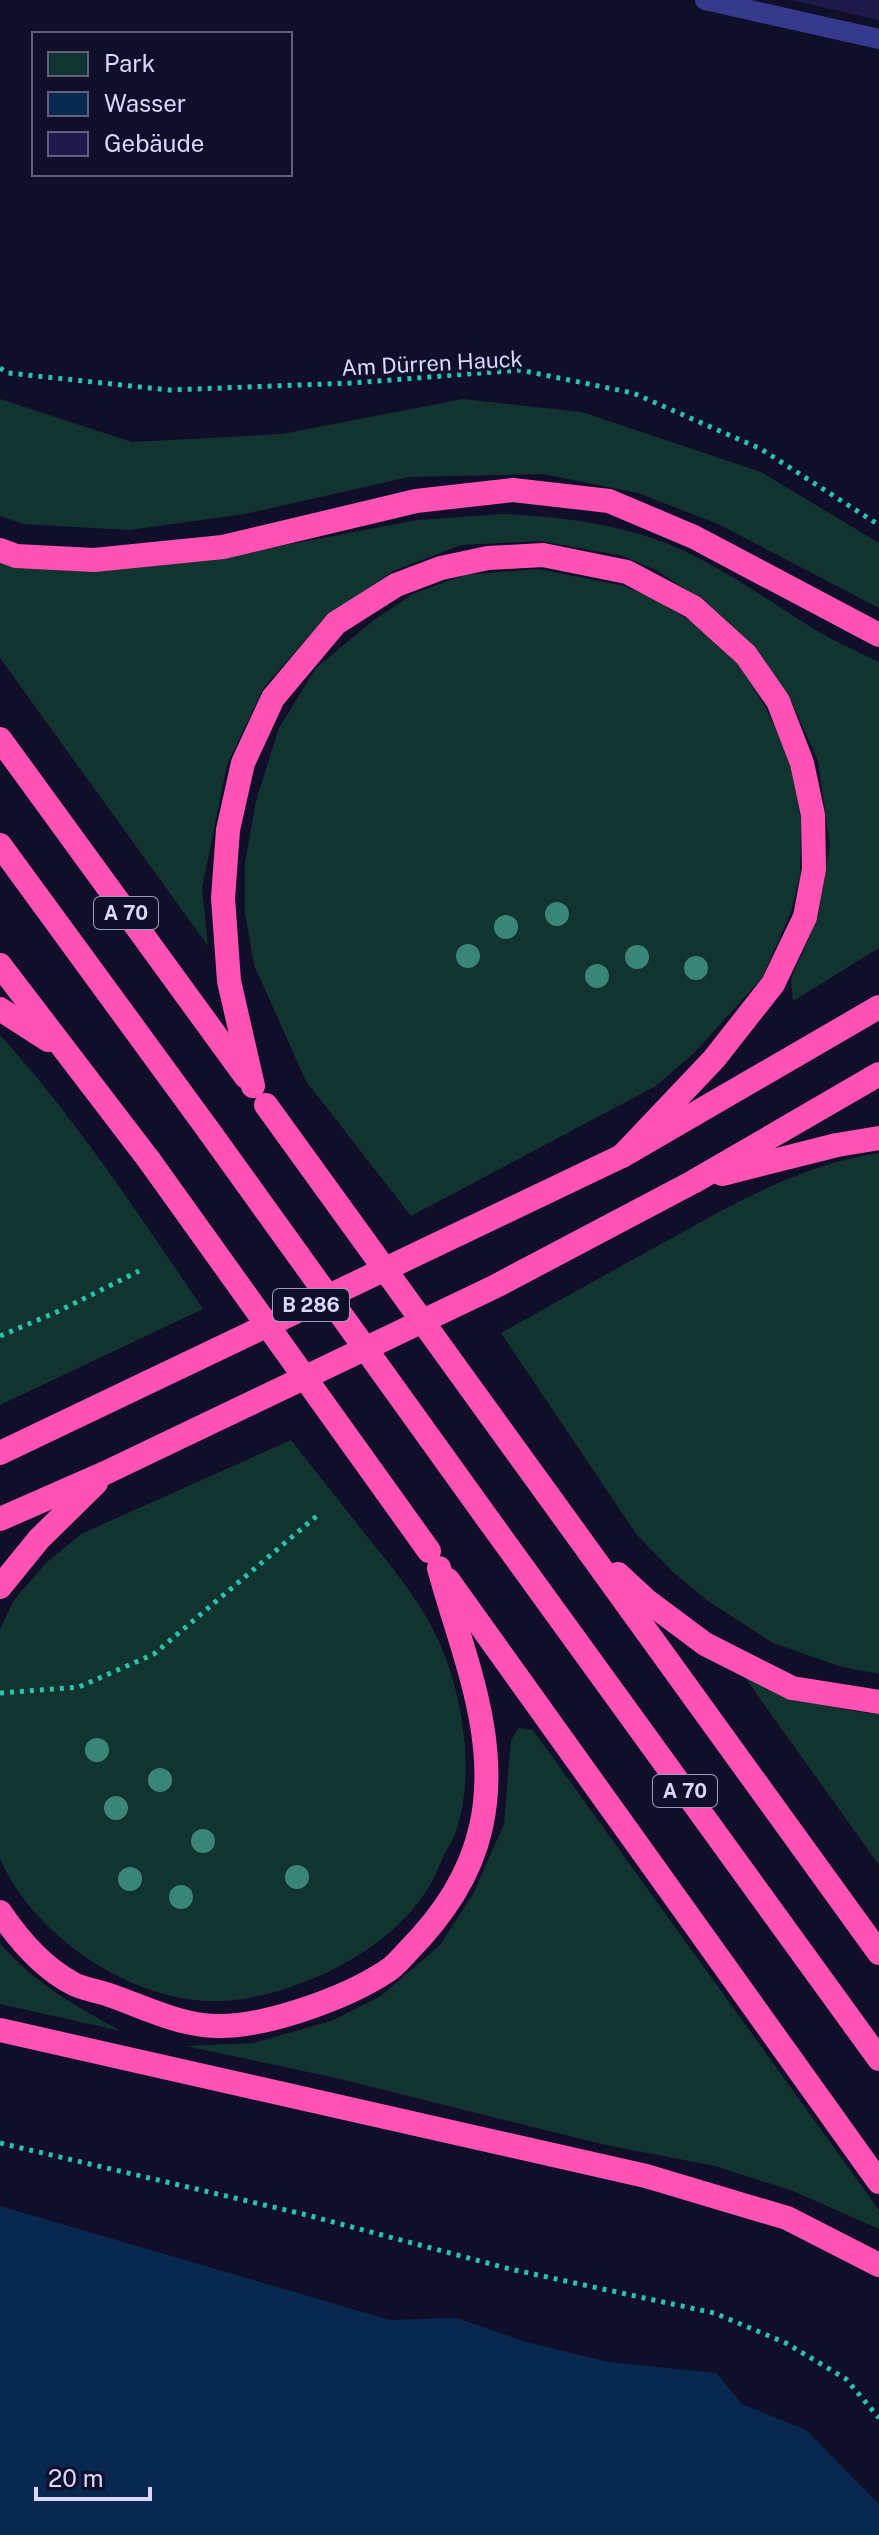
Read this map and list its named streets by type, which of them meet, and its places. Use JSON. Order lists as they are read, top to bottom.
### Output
{
  "streets": {
    "highway": ["A 70", "B 286"],
    "path": ["Am Dürren Hauck"]
  },
  "legend": ["Park", "Wasser", "Gebäude"],
  "scale_bar": "20 m"
}
